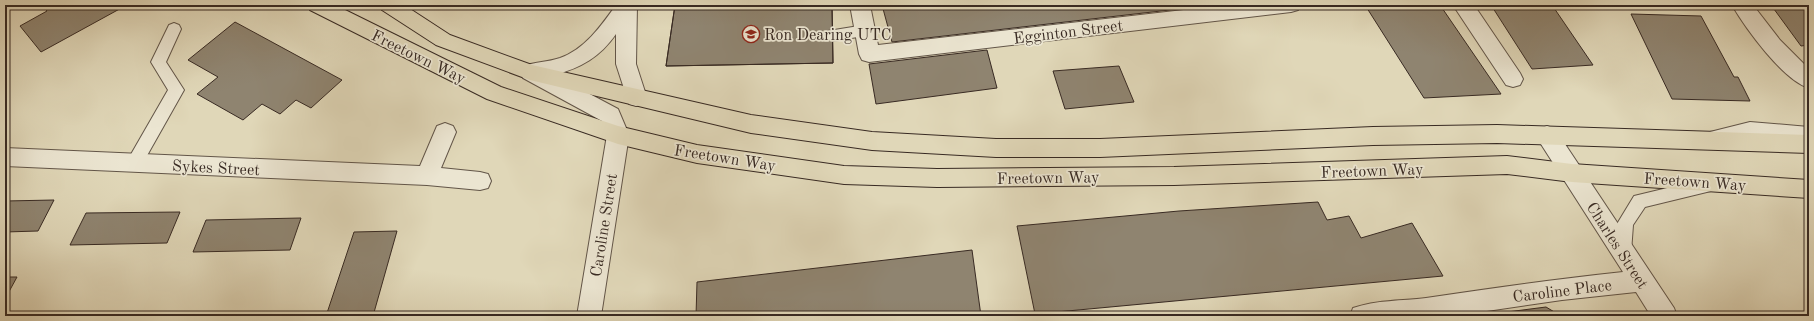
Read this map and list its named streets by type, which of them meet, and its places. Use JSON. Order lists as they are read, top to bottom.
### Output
{
  "streets": {
    "highway": ["Freetown Way"],
    "street": [
      "Egginton Street",
      "Sykes Street",
      "Caroline Street",
      "Charles Street",
      "Caroline Place"
    ]
  },
  "crossings": [
    ["Freetown Way", "Caroline Street"],
    ["Freetown Way", "Charles Street"],
    ["Charles Street", "Caroline Place"]
  ],
  "places": {
    "school or university": ["Ron Dearing UTC"]
  }
}
